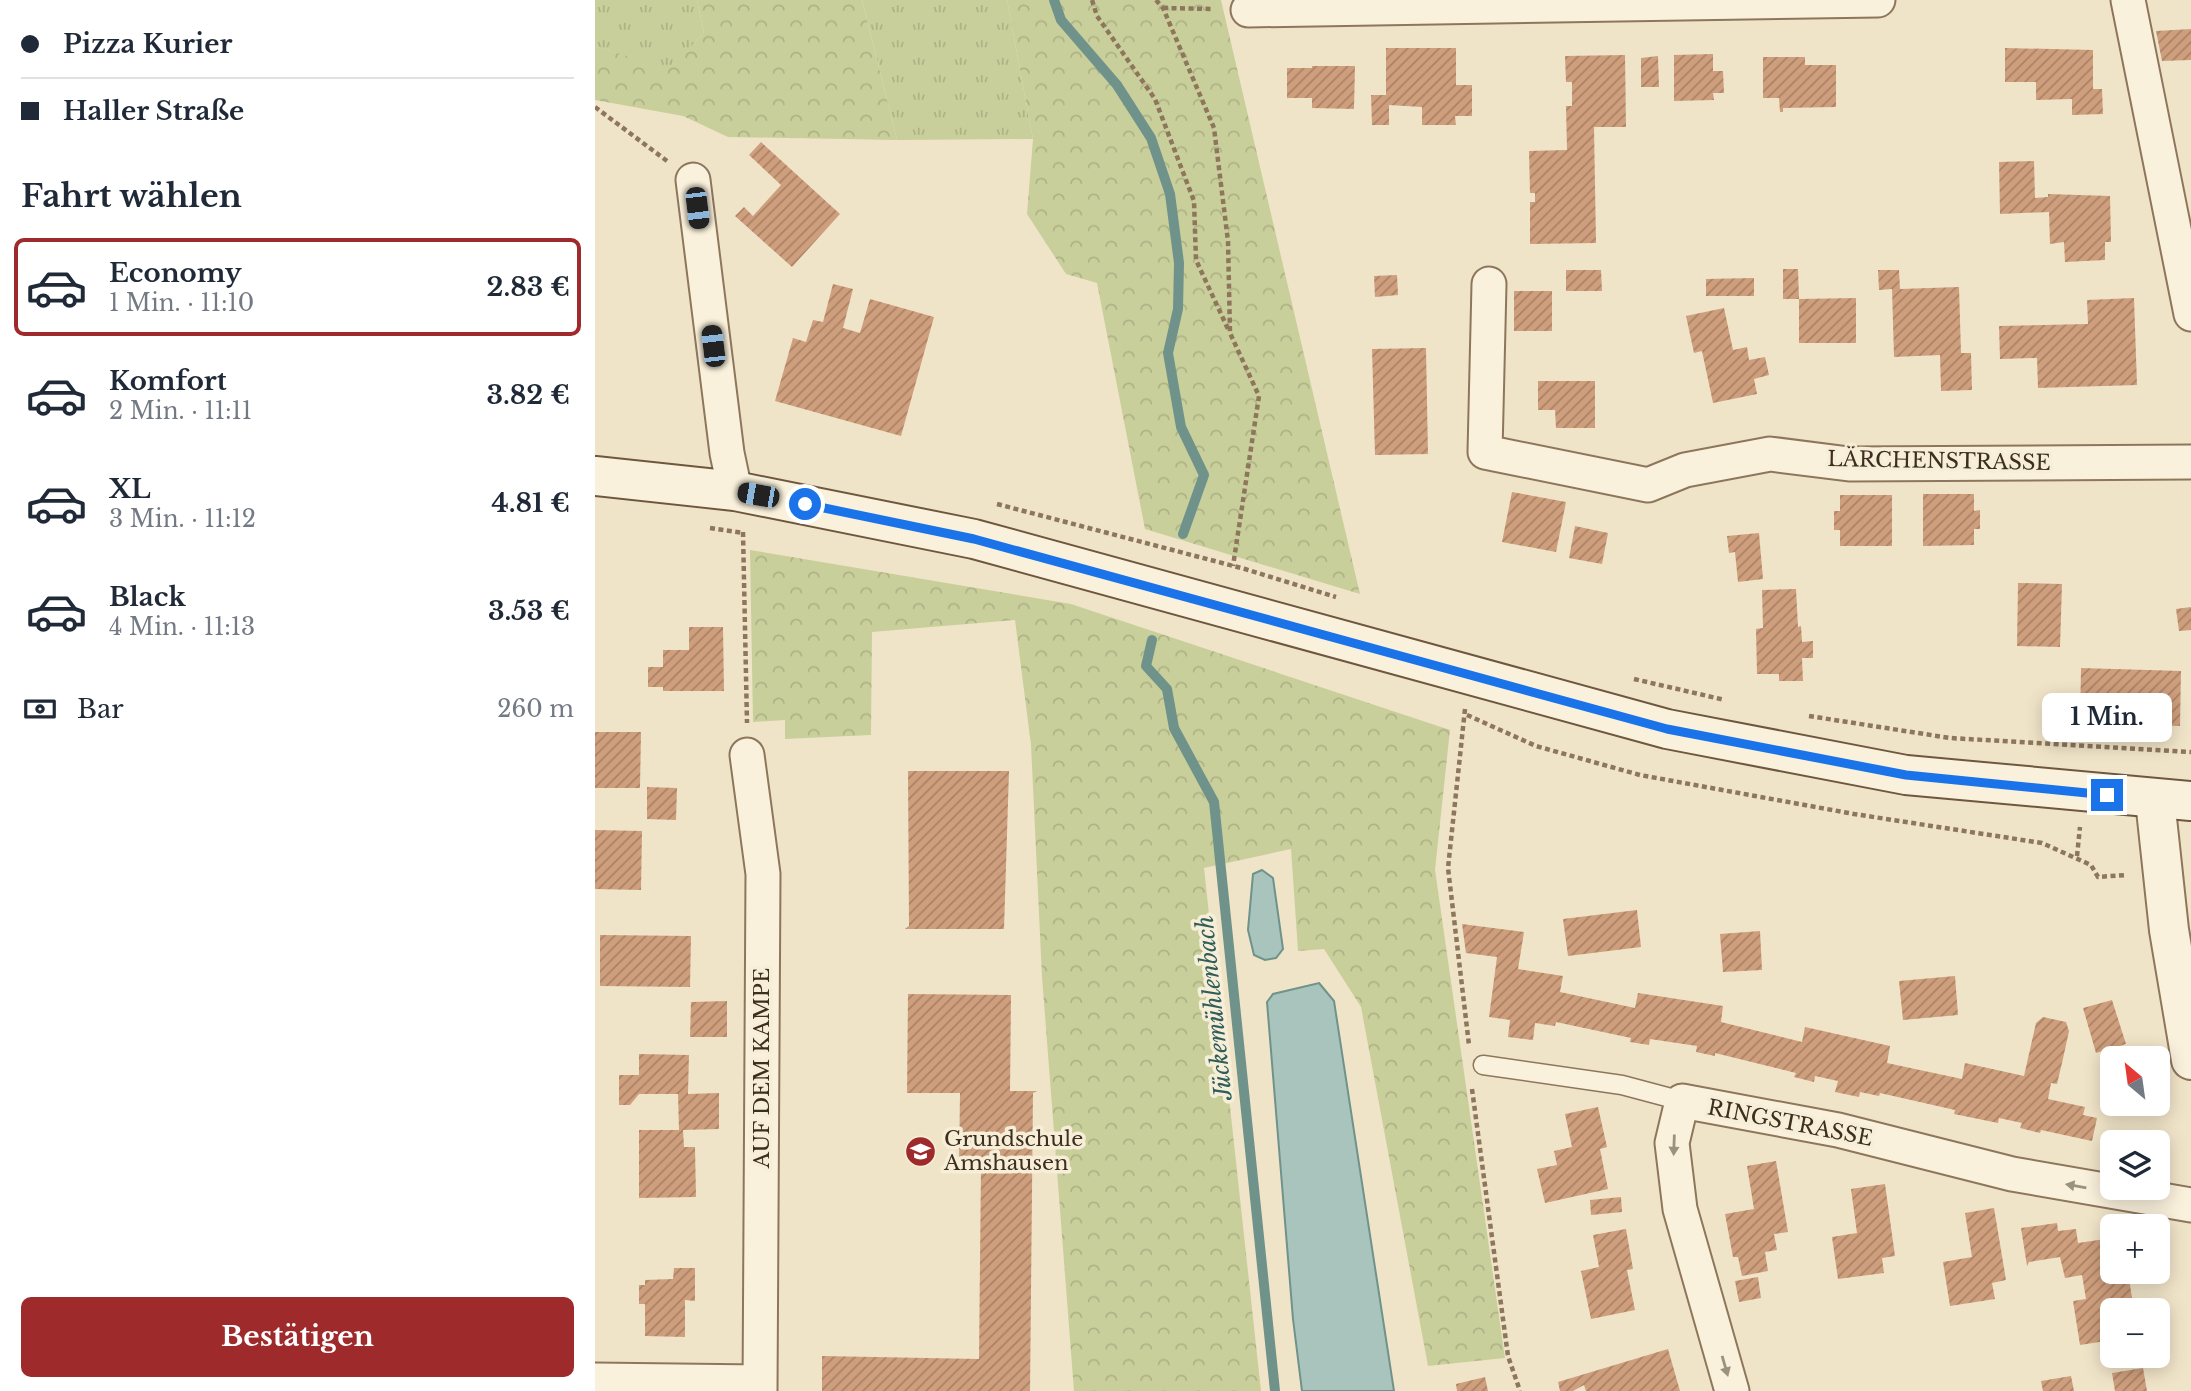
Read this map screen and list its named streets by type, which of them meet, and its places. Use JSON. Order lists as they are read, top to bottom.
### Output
{
  "streets": {
    "street": ["LÄRCHENSTRASSE", "AUF DEM KAMPE", "RINGSTRASSE"]
  },
  "water": ["Jückemühlenbach"],
  "places": {
    "school or university": ["Grundschule Amshausen"]
  },
  "north": "top left",
  "page": {
    "banner": ["Pizza Kurier", "Haller Straße"],
    "heading": "Fahrt wählen",
    "list": [
      {
        "name": "Economy",
        "note": "1 Min. · 11:10",
        "value": "2.83 €"
      },
      {
        "name": "Komfort",
        "note": "2 Min. · 11:11",
        "value": "3.82 €"
      },
      {
        "name": "XL",
        "note": "3 Min. · 11:12",
        "value": "4.81 €"
      },
      {
        "name": "Black",
        "note": "4 Min. · 11:13",
        "value": "3.53 €"
      }
    ],
    "pay": ["Bar", "260 m"],
    "bubble": "1 Min.",
    "map_buttons": ["+", "−"],
    "buttons": "Bestätigen"
  }
}
